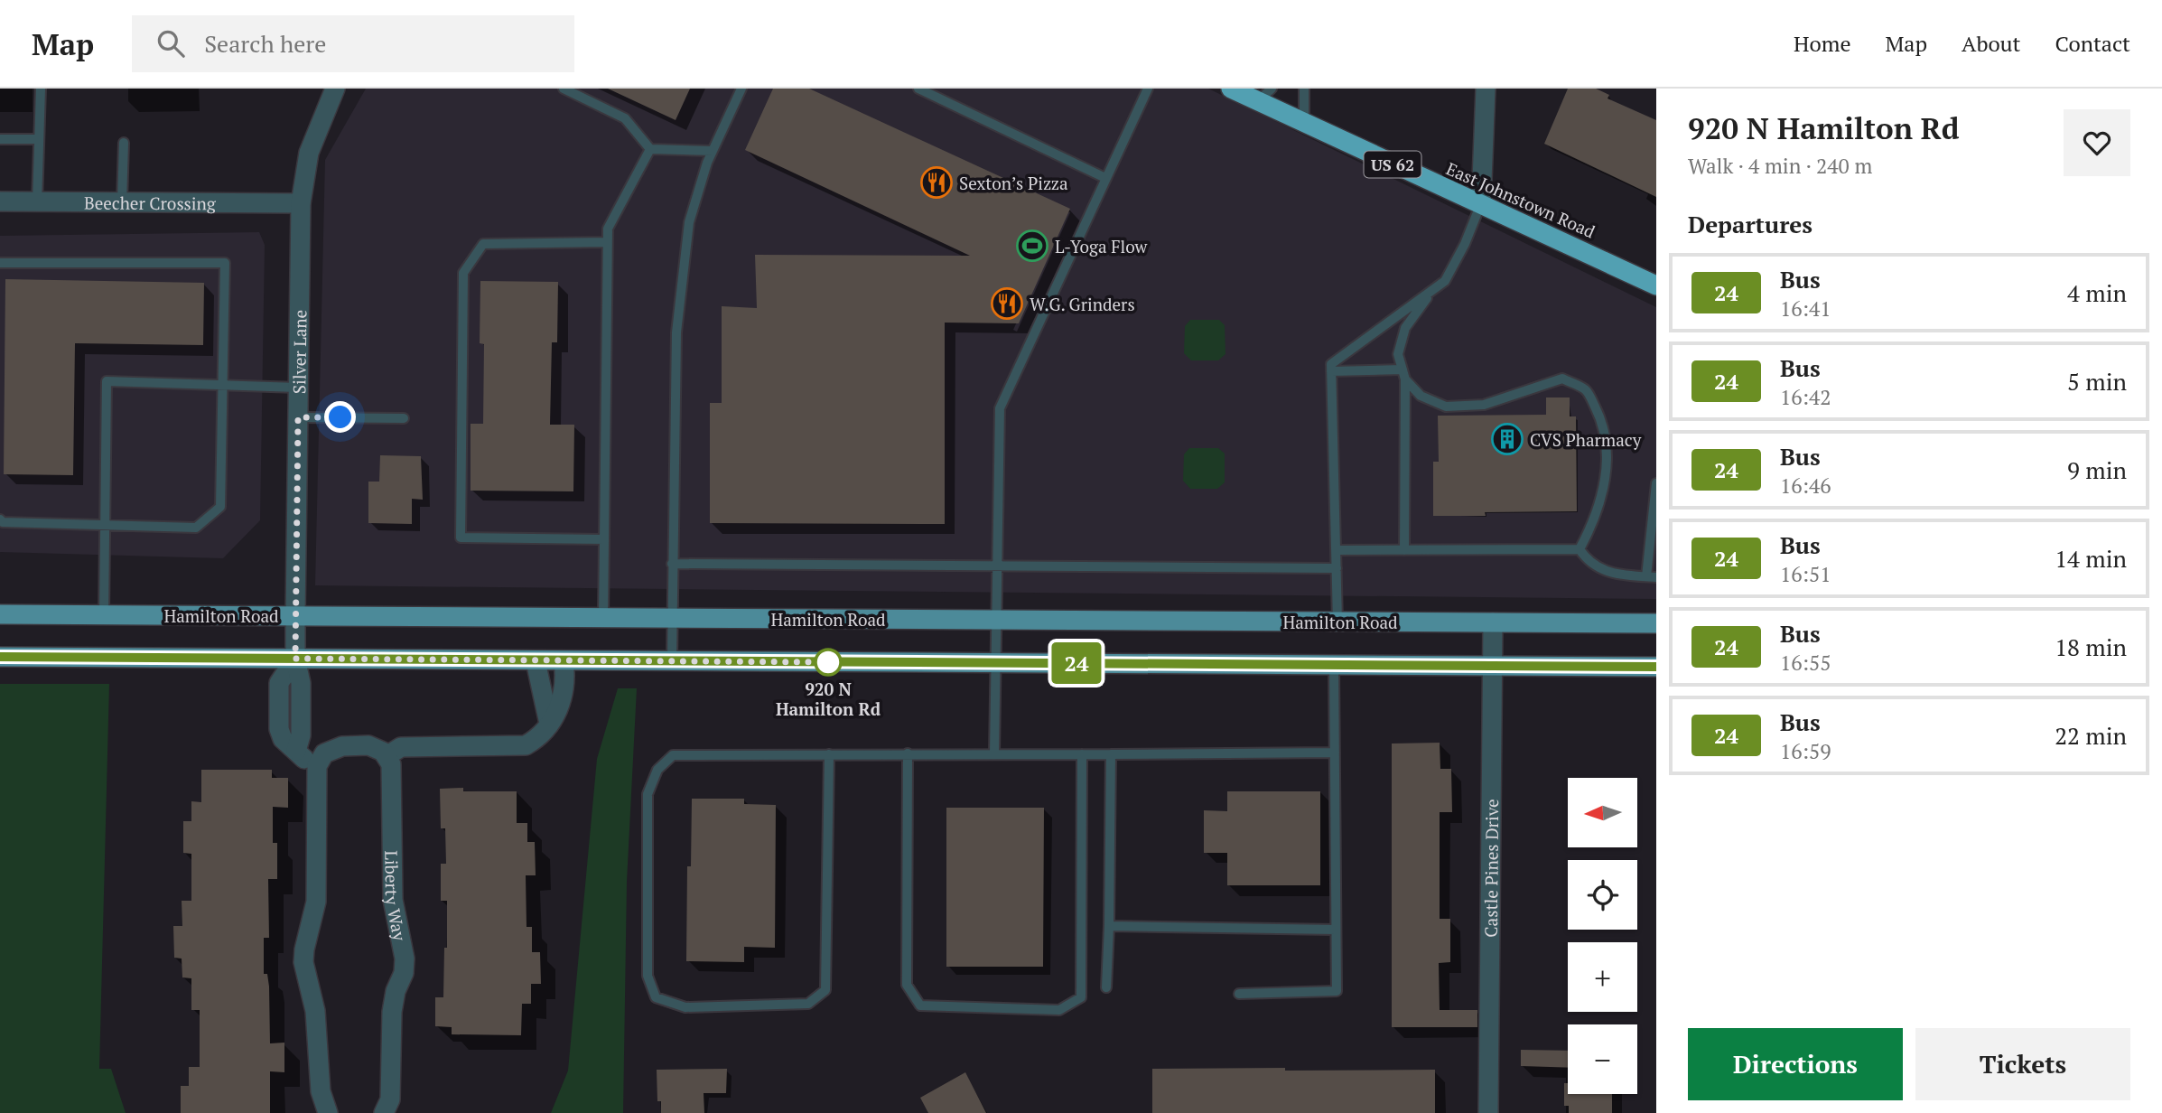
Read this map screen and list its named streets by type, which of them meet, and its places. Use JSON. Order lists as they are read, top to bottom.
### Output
{
  "streets": {
    "highway": ["US 62", "East Johnstown Road"],
    "main road": ["Hamilton Road"],
    "street": [
      "Beecher Crossing",
      "Silver Lane",
      "Castle Pines Drive",
      "Liberty Way"
    ]
  },
  "crossings": [
    ["Beecher Crossing", "Silver Lane"],
    ["Silver Lane", "Hamilton Road"],
    ["Hamilton Road", "Castle Pines Drive"]
  ],
  "places": {
    "restaurant": ["Sexton’s Pizza", "W.G. Grinders"],
    "sports": ["L-Yoga Flow"],
    "building": ["CVS Pharmacy"],
    "other": ["920 N Hamilton Rd"]
  },
  "lines": ["bus line 24"],
  "north": "left",
  "page": {
    "header": "Map",
    "search": "Search here",
    "nav": [
      "Home",
      "Map",
      "About",
      "Contact"
    ],
    "on_map": "24",
    "heading": [
      ["920 N Hamilton Rd", "Walk · 4 min · 240 m"],
      "Departures"
    ],
    "list": [
      {
        "mark": "24",
        "name": "Bus",
        "note": "16:41",
        "value": "4 min"
      },
      {
        "mark": "24",
        "name": "Bus",
        "note": "16:42",
        "value": "5 min"
      },
      {
        "mark": "24",
        "name": "Bus",
        "note": "16:46",
        "value": "9 min"
      },
      {
        "mark": "24",
        "name": "Bus",
        "note": "16:51",
        "value": "14 min"
      },
      {
        "mark": "24",
        "name": "Bus",
        "note": "16:55",
        "value": "18 min"
      },
      {
        "mark": "24",
        "name": "Bus",
        "note": "16:59",
        "value": "22 min"
      }
    ],
    "map_buttons": ["+", "−"],
    "buttons": ["Directions", "Tickets"]
  }
}
